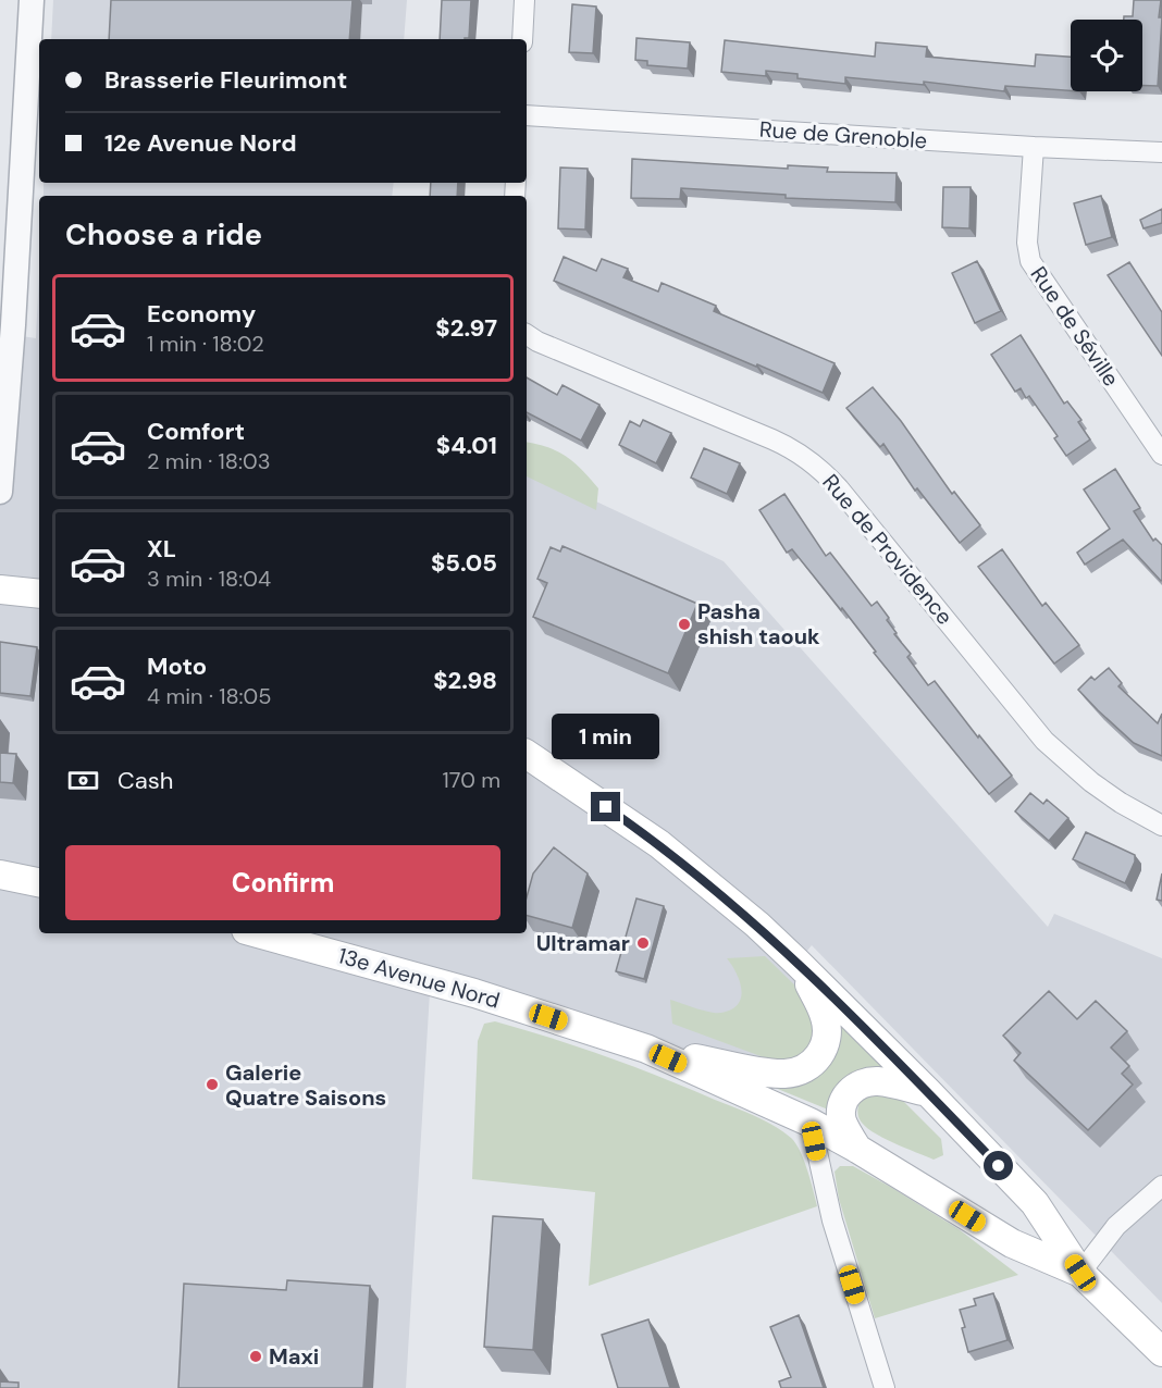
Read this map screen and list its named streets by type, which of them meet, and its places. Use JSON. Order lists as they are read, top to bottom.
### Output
{
  "streets": {
    "main road": ["13e Avenue Nord"],
    "street": ["Rue de Grenoble", "Rue de Séville", "Rue de Providence"]
  },
  "crossings": [
    ["Rue de Grenoble", "Rue de Séville"]
  ],
  "places": [
    "Pasha shish taouk",
    "Ultramar",
    "Galerie Quatre Saisons",
    "Maxi"
  ],
  "page": {
    "banner": ["Brasserie Fleurimont", "12e Avenue Nord"],
    "heading": "Choose a ride",
    "list": [
      {
        "name": "Economy",
        "note": "1 min · 18:02",
        "value": "$2.97"
      },
      {
        "name": "Comfort",
        "note": "2 min · 18:03",
        "value": "$4.01"
      },
      {
        "name": "XL",
        "note": "3 min · 18:04",
        "value": "$5.05"
      },
      {
        "name": "Moto",
        "note": "4 min · 18:05",
        "value": "$2.98"
      }
    ],
    "bubble": "1 min",
    "pay": ["Cash", "170 m"],
    "buttons": "Confirm"
  }
}
